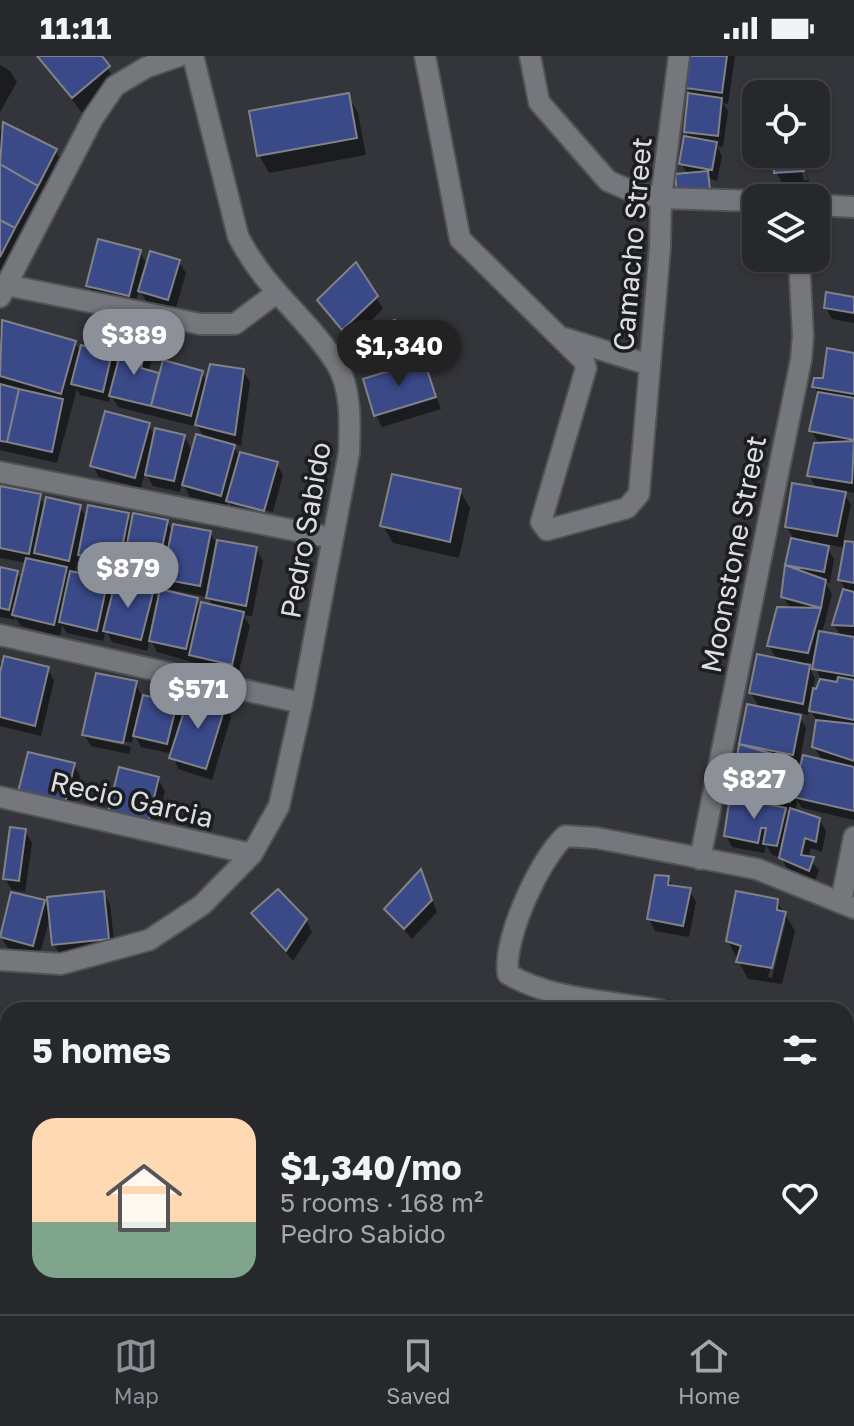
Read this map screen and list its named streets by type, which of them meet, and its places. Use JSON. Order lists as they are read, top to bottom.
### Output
{
  "streets": {
    "street": [
      "Camacho Street",
      "Pedro Sabido",
      "Moonstone Street",
      "Recio Garcia"
    ]
  },
  "crossings": [
    ["Pedro Sabido", "Recio Garcia"]
  ],
  "page": {
    "status": "11:11",
    "price": [
      "$389",
      "$1,340",
      "$879",
      "$571",
      "$827"
    ],
    "heading": "5 homes",
    "list": [
      {
        "name": "$1,340/mo",
        "note": "5 rooms · 168 m² · Pedro Sabido"
      }
    ],
    "tabs": ["Map", "Saved", "Home"]
  }
}
